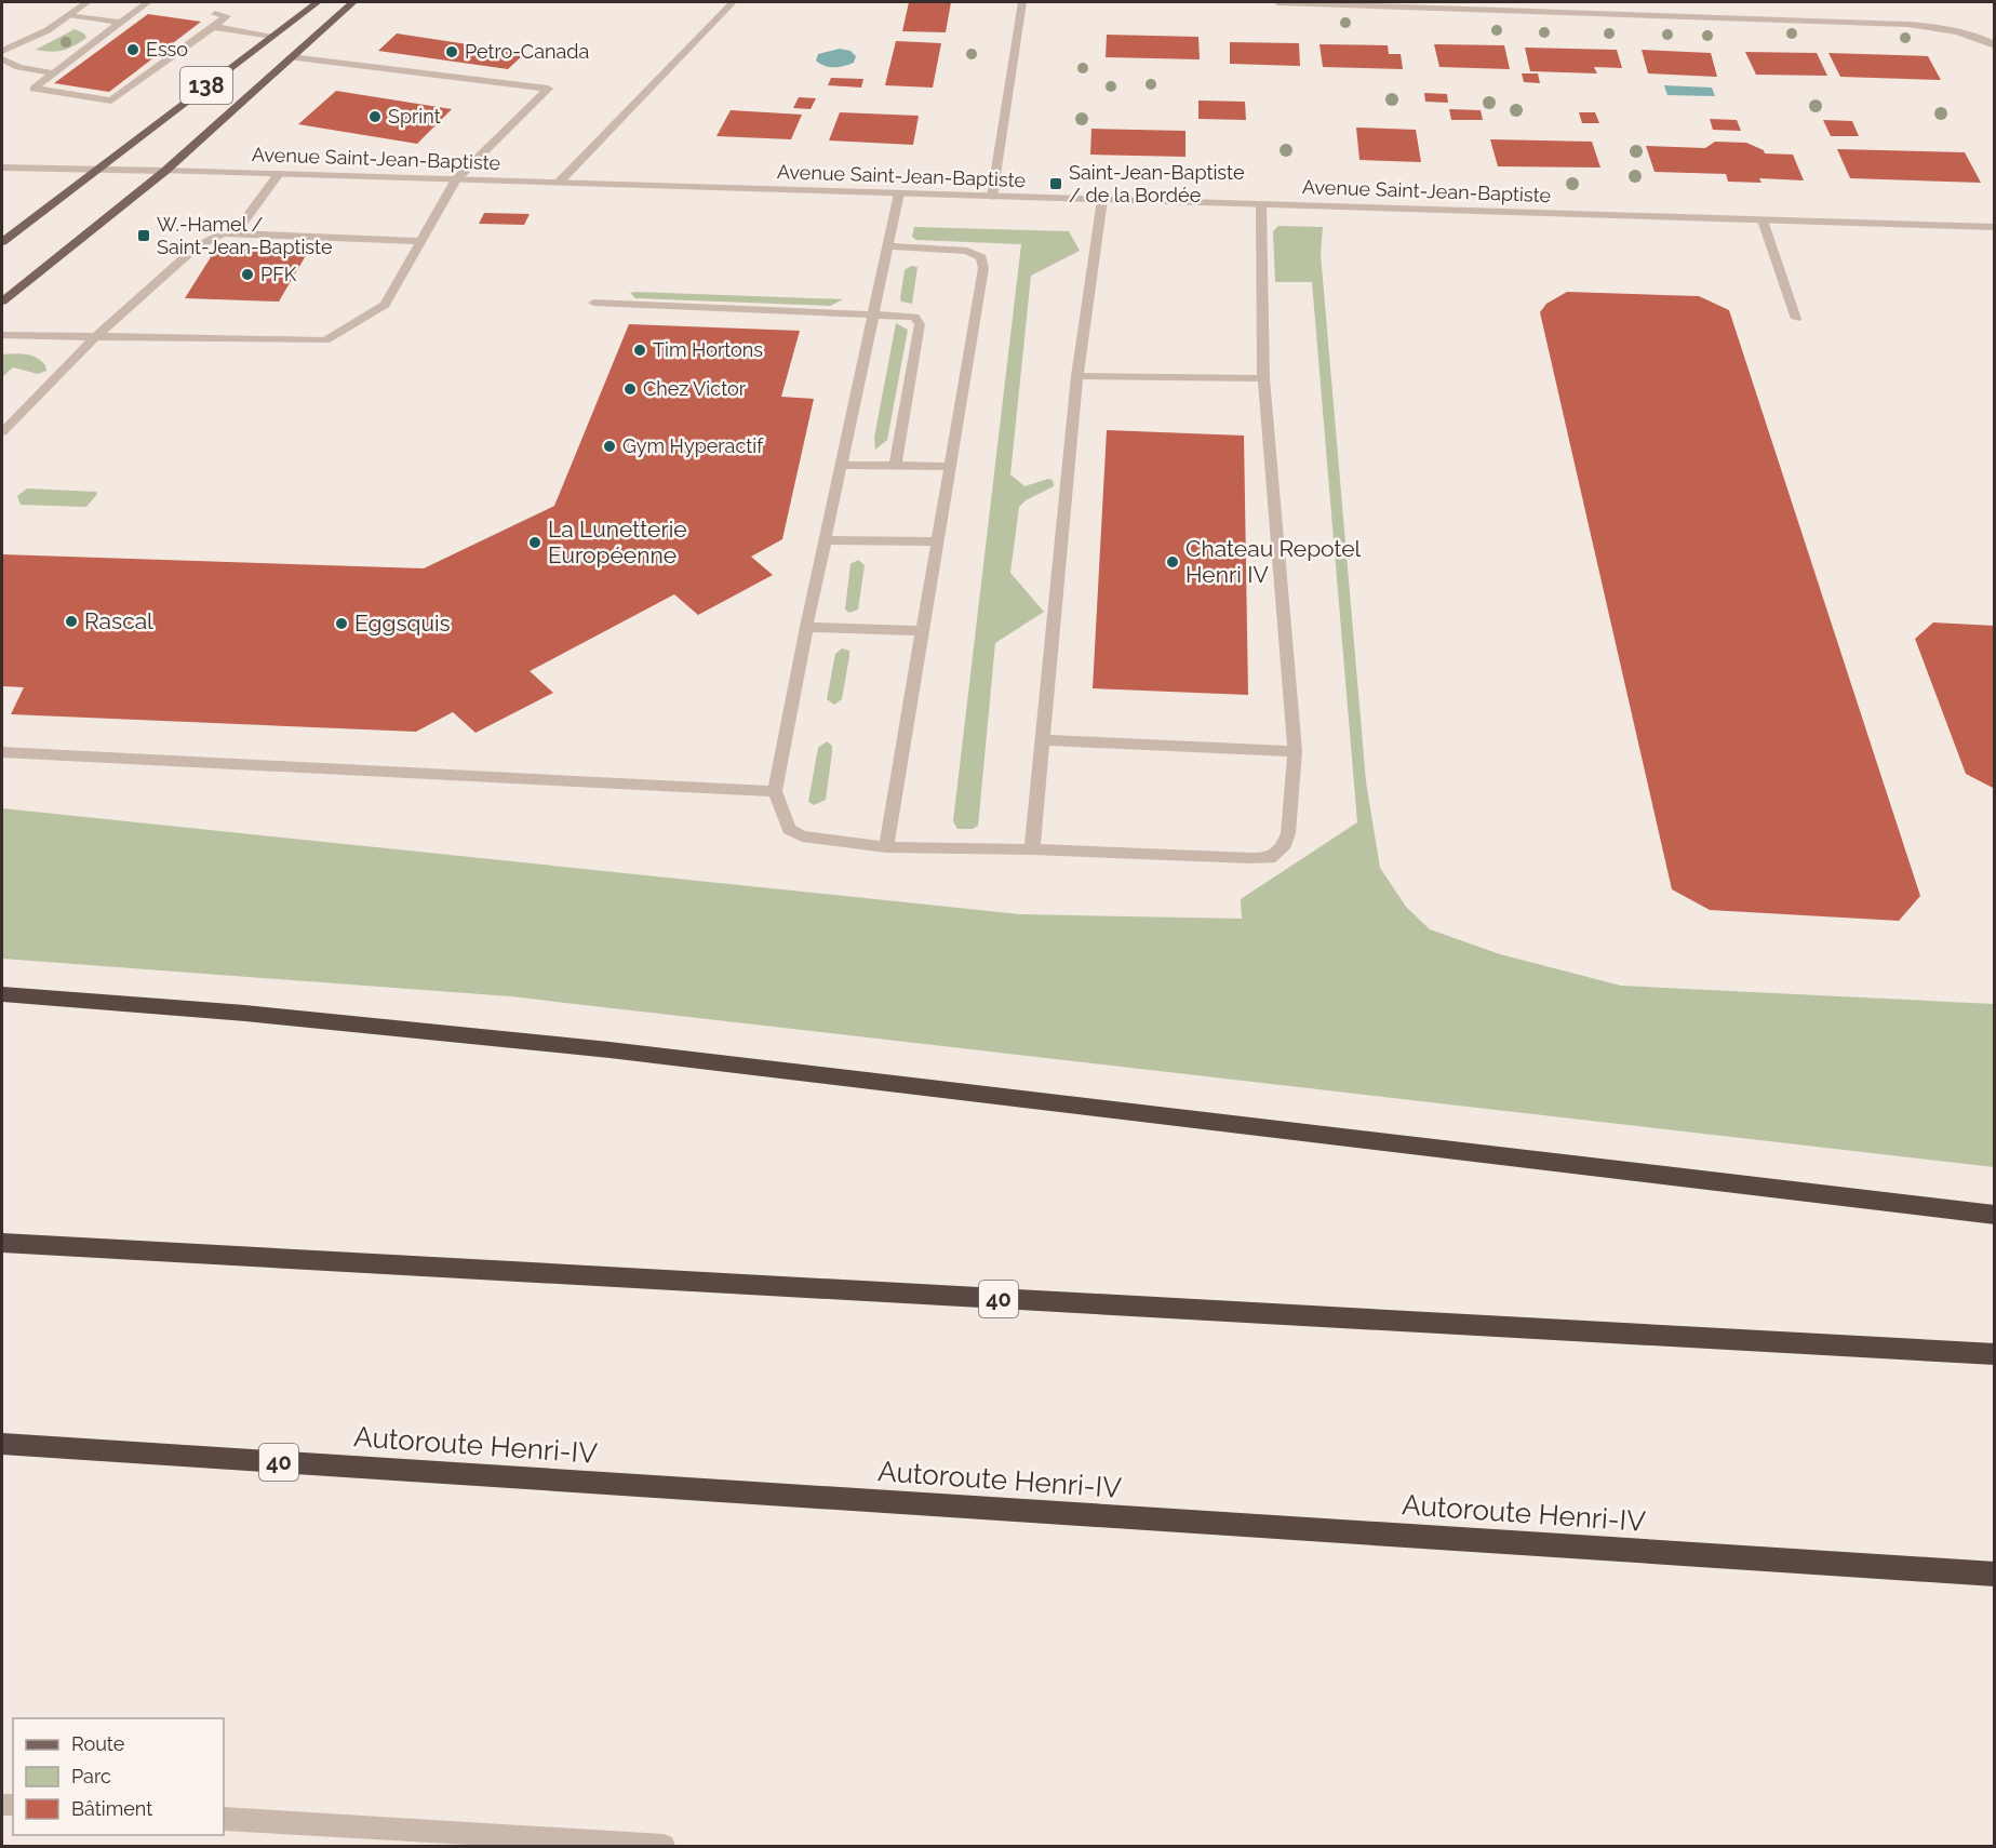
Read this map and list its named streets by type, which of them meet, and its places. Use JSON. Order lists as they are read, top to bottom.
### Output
{
  "streets": {
    "highway": ["40", "Autoroute Henri-IV"],
    "main road": ["138"],
    "street": ["Avenue Saint-Jean-Baptiste"]
  },
  "crossings": [
    ["138", "Avenue Saint-Jean-Baptiste"]
  ],
  "places": {
    "other": [
      "Esso",
      "Petro-Canada",
      "Sprint",
      "PFK",
      "Tim Hortons",
      "Chez Victor",
      "Gym Hyperactif",
      "La Lunetterie Européenne",
      "Chateau Repotel Henri IV",
      "Rascal",
      "Eggsquis"
    ],
    "transit": ["Saint-Jean-Baptiste / de la Bordée", "W.-Hamel / Saint-Jean-Baptiste"]
  },
  "legend": ["Route", "Parc", "Bâtiment"]
}
